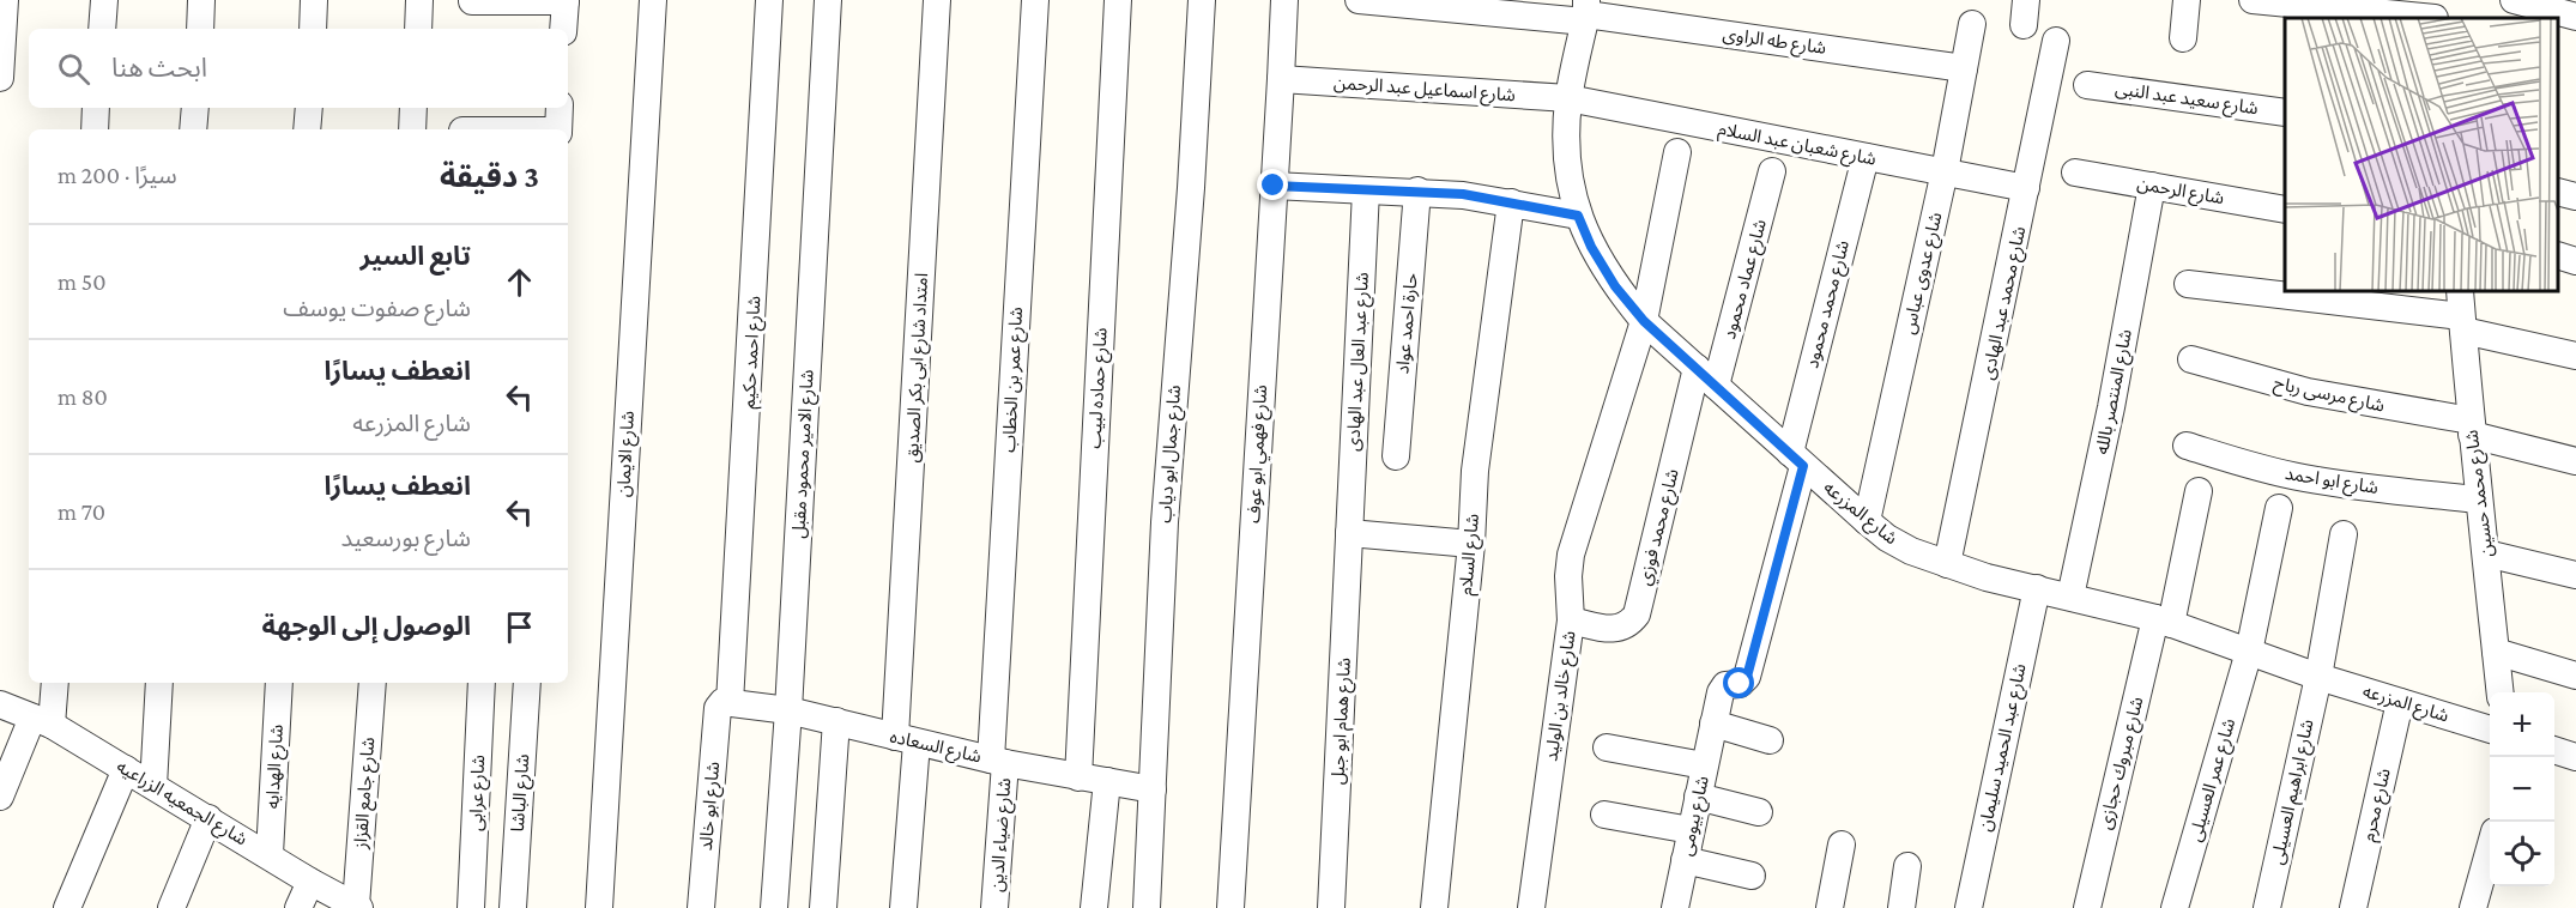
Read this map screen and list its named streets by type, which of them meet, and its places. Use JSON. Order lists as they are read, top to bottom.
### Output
{
  "streets": {
    "street": [
      "شارع طه الراوى",
      "شارع اسماعيل عبد الرحمن",
      "شارع سعيد عبد النبى",
      "شارع شعبان عبد السلام",
      "شارع الرحمن",
      "شارع عدوى عباس",
      "شارع عماد محمود",
      "شارع محمد عبد الهادى",
      "شارع محمد محمود",
      "حارة احمد عواد",
      "شارع احمد حكيم",
      "شارع عبد العال عبد الهادى",
      "امتداد شارع ابى بكر الصديق",
      "شارع عمر بن الخطاب",
      "شارع حماده لبيب",
      "شارع المنتصر بالله",
      "شارع مرسى رباح",
      "شارع الايمان",
      "شارع الامير محمود مقبل",
      "شارع جمال ابو دياب",
      "شارع فهمي ابو عوف",
      "شارع ابو احمد",
      "شارع محمد حسين",
      "شارع المزرعه",
      "شارع محمد فوزي",
      "شارع السلام",
      "شارع خالد بن الوليد",
      "شارع همام ابو جبل",
      "شارع السعاده",
      "شارع عبد الحميد سليمان",
      "شارع مبروك حجازى",
      "شارع الهدايه",
      "شارع عمر العسيلى",
      "شارع ابراهيم العسيلى",
      "شارع جامع القزاز",
      "شارع عرابى",
      "شارع الباشا",
      "شارع الجمعيه الزراعيه",
      "شارع محرم",
      "شارع ابو خالد",
      "شارع بيومى",
      "شارع ضياء الدين"
    ]
  },
  "crossings": [
    ["شارع طه الراوى", "شارع عدوى عباس"],
    ["شارع طه الراوى", "شارع المزرعه"],
    ["شارع اسماعيل عبد الرحمن", "شارع شعبان عبد السلام"],
    ["شارع اسماعيل عبد الرحمن", "شارع فهمي ابو عوف"],
    ["شارع اسماعيل عبد الرحمن", "شارع المزرعه"],
    ["شارع شعبان عبد السلام", "شارع عدوى عباس"],
    ["شارع شعبان عبد السلام", "شارع محمد عبد الهادى"],
    ["شارع شعبان عبد السلام", "شارع محمد محمود"],
    ["شارع شعبان عبد السلام", "شارع المزرعه"],
    ["شارع الرحمن", "شارع المنتصر بالله"],
    ["شارع عدوى عباس", "شارع المزرعه"],
    ["شارع عماد محمود", "شارع المزرعه"],
    ["شارع عماد محمود", "شارع محمد فوزي"],
    ["شارع محمد عبد الهادى", "شارع المزرعه"],
    ["شارع محمد محمود", "شارع المزرعه"],
    ["شارع محمد محمود", "شارع بيومى"],
    ["شارع احمد حكيم", "شارع السعاده"],
    ["شارع احمد حكيم", "شارع ابو خالد"],
    ["شارع عبد العال عبد الهادى", "شارع همام ابو جبل"],
    ["امتداد شارع ابى بكر الصديق", "شارع السعاده"],
    ["شارع عمر بن الخطاب", "شارع السعاده"],
    ["شارع عمر بن الخطاب", "شارع ضياء الدين"],
    ["شارع حماده لبيب", "شارع السعاده"],
    ["شارع المنتصر بالله", "شارع المزرعه"],
    ["شارع مرسى رباح", "شارع محمد حسين"],
    ["شارع الامير محمود مقبل", "شارع السعاده"],
    ["شارع جمال ابو دياب", "شارع السعاده"],
    ["شارع ابو احمد", "شارع محمد حسين"],
    ["شارع المزرعه", "شارع محمد فوزي"],
    ["شارع المزرعه", "شارع خالد بن الوليد"],
    ["شارع المزرعه", "شارع عبد الحميد سليمان"],
    ["شارع المزرعه", "شارع مبروك حجازى"],
    ["شارع المزرعه", "شارع عمر العسيلى"],
    ["شارع المزرعه", "شارع ابراهيم العسيلى"],
    ["شارع المزرعه", "شارع محرم"],
    ["شارع محمد فوزي", "شارع خالد بن الوليد"],
    ["شارع السعاده", "شارع ابو خالد"],
    ["شارع السعاده", "شارع ضياء الدين"],
    ["شارع الهدايه", "شارع الجمعيه الزراعيه"],
    ["شارع جامع القزاز", "شارع الجمعيه الزراعيه"]
  ],
  "page": {
    "search": "ابحث هنا",
    "heading": ["3 دقيقة", "سيرًا · 200 m"],
    "list": [
      ["تابع السير", "شارع صفوت يوسف", "50 m"],
      ["انعطف يسارًا", "شارع المزرعه", "80 m"],
      ["انعطف يسارًا", "شارع بورسعيد", "70 m"],
      "الوصول إلى الوجهة"
    ],
    "map_buttons": ["+", "−"]
  }
}
